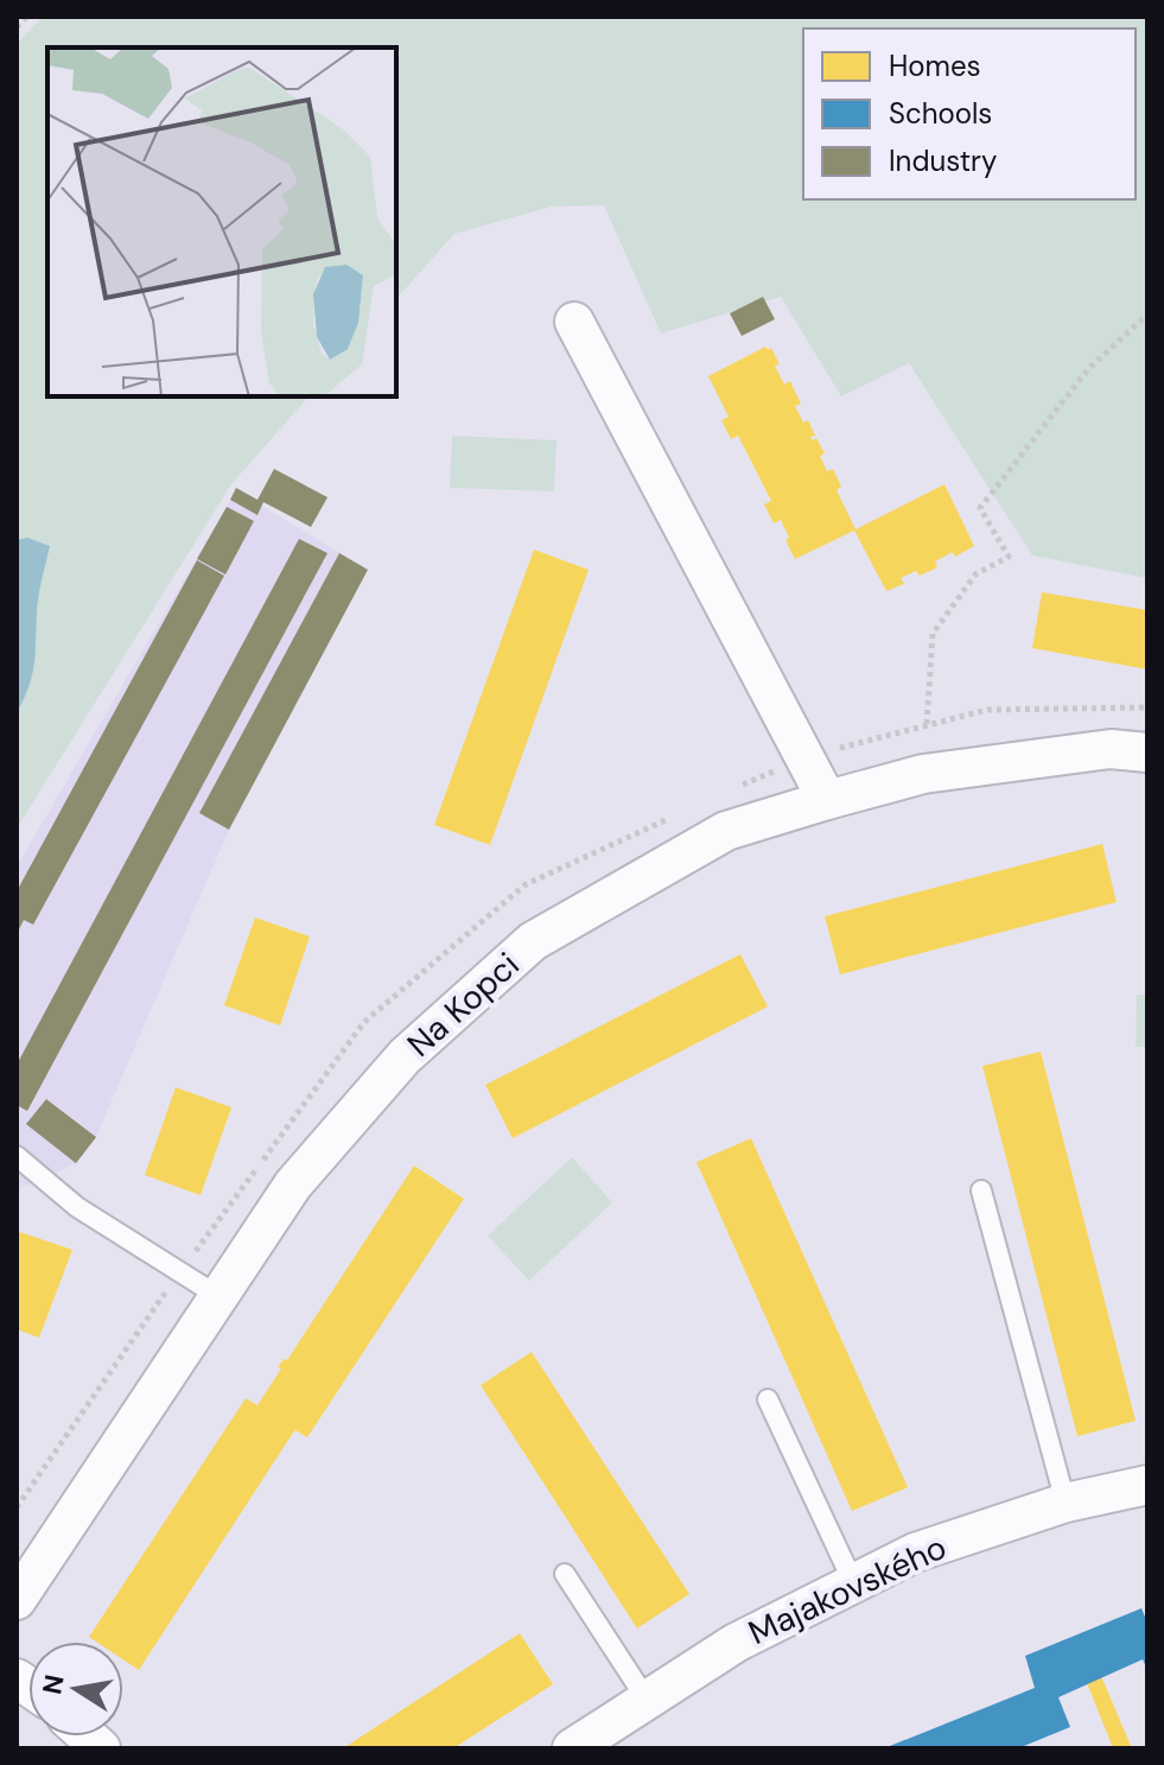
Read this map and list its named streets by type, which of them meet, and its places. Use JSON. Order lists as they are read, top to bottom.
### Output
{
  "streets": {
    "street": ["Na Kopci", "Majakovského"]
  },
  "legend": ["Homes", "Schools", "Industry"],
  "north": "left"
}
